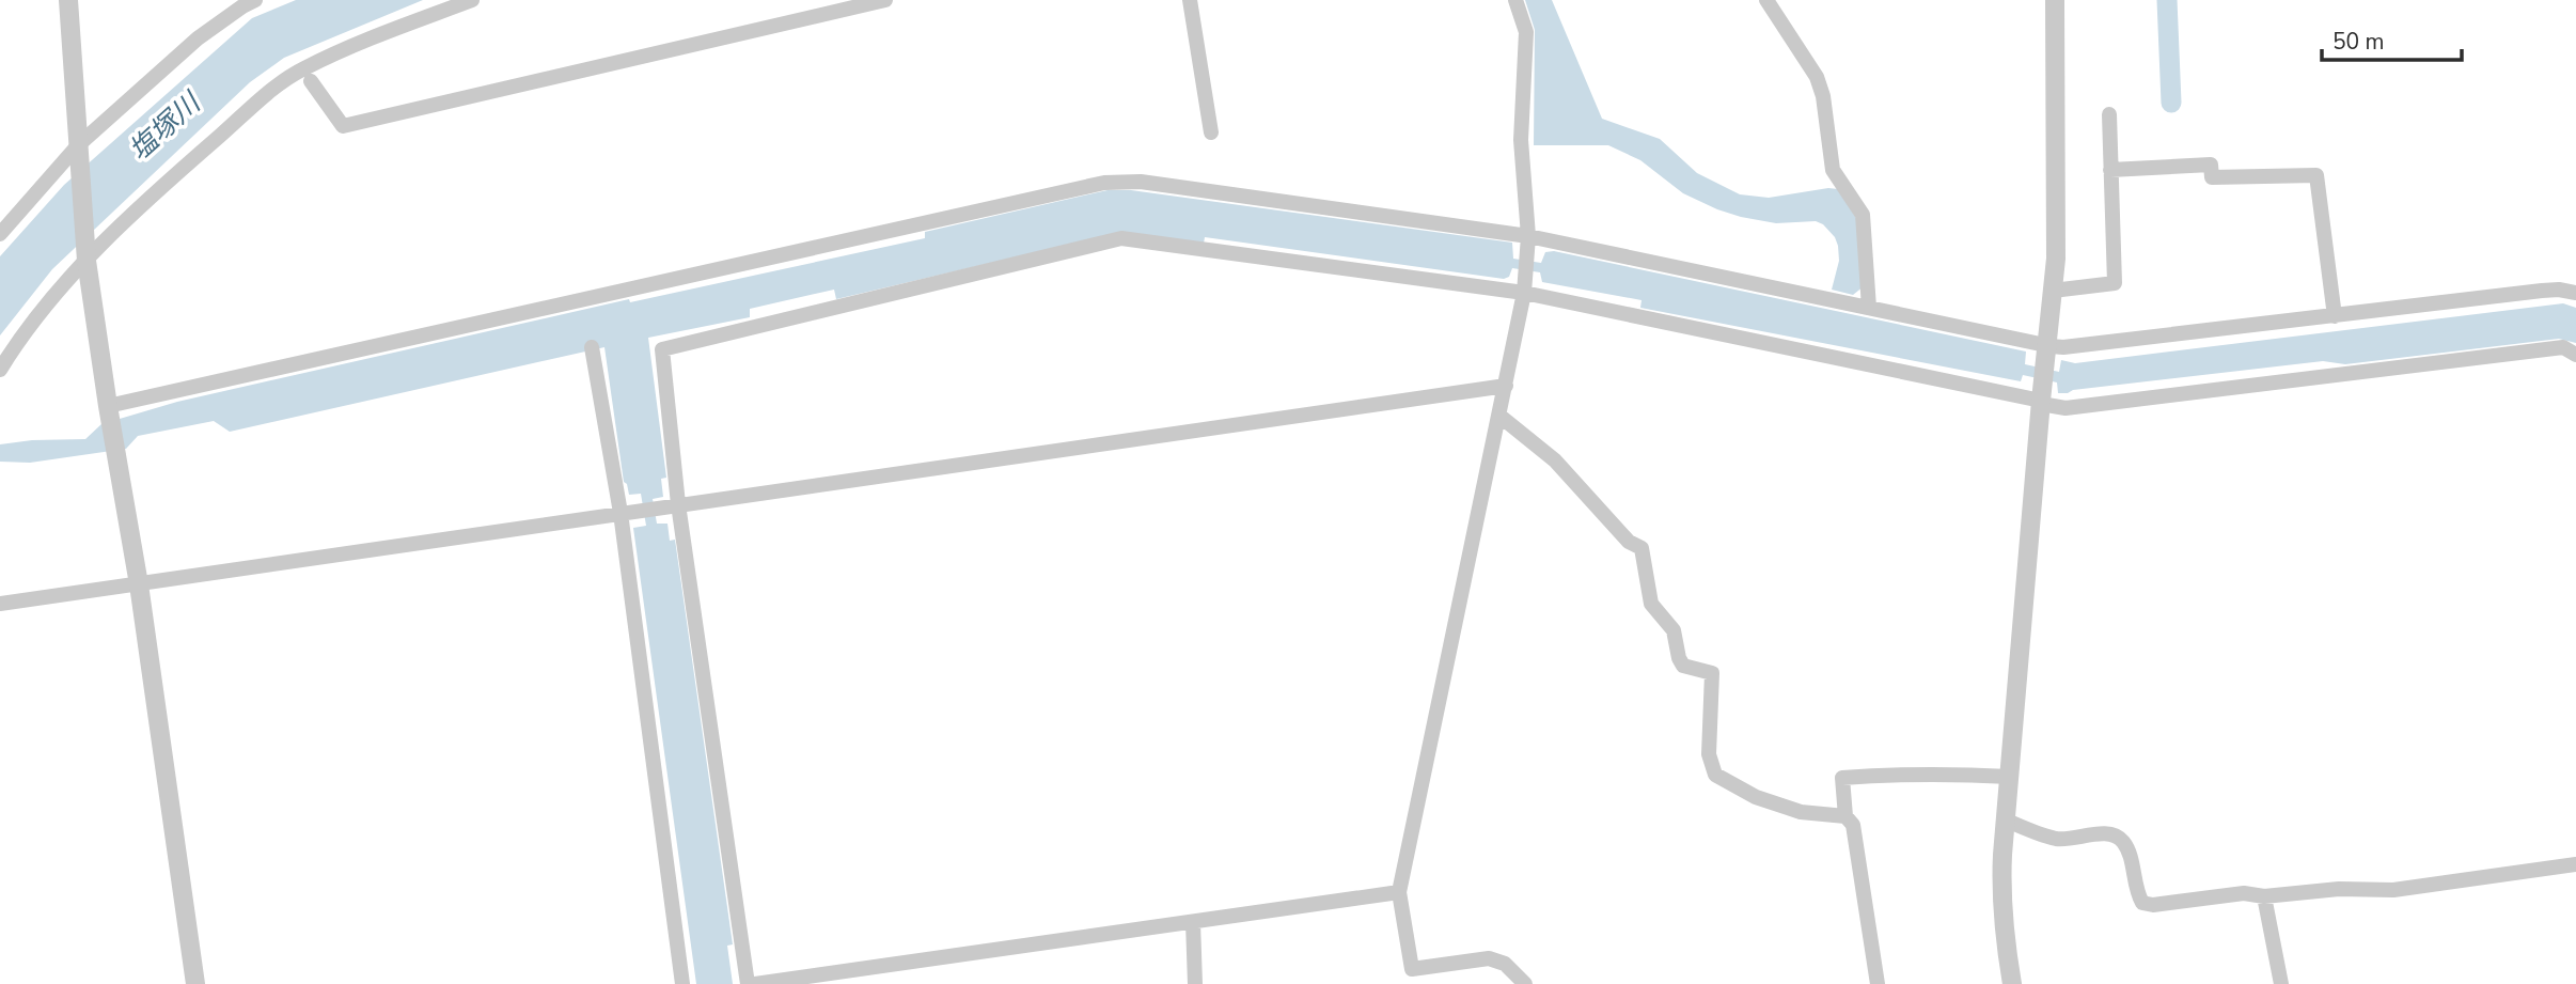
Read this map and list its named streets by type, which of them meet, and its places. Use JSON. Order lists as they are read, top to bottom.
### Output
{
  "water": ["塩塚川"],
  "scale_bar": "50 m"
}
